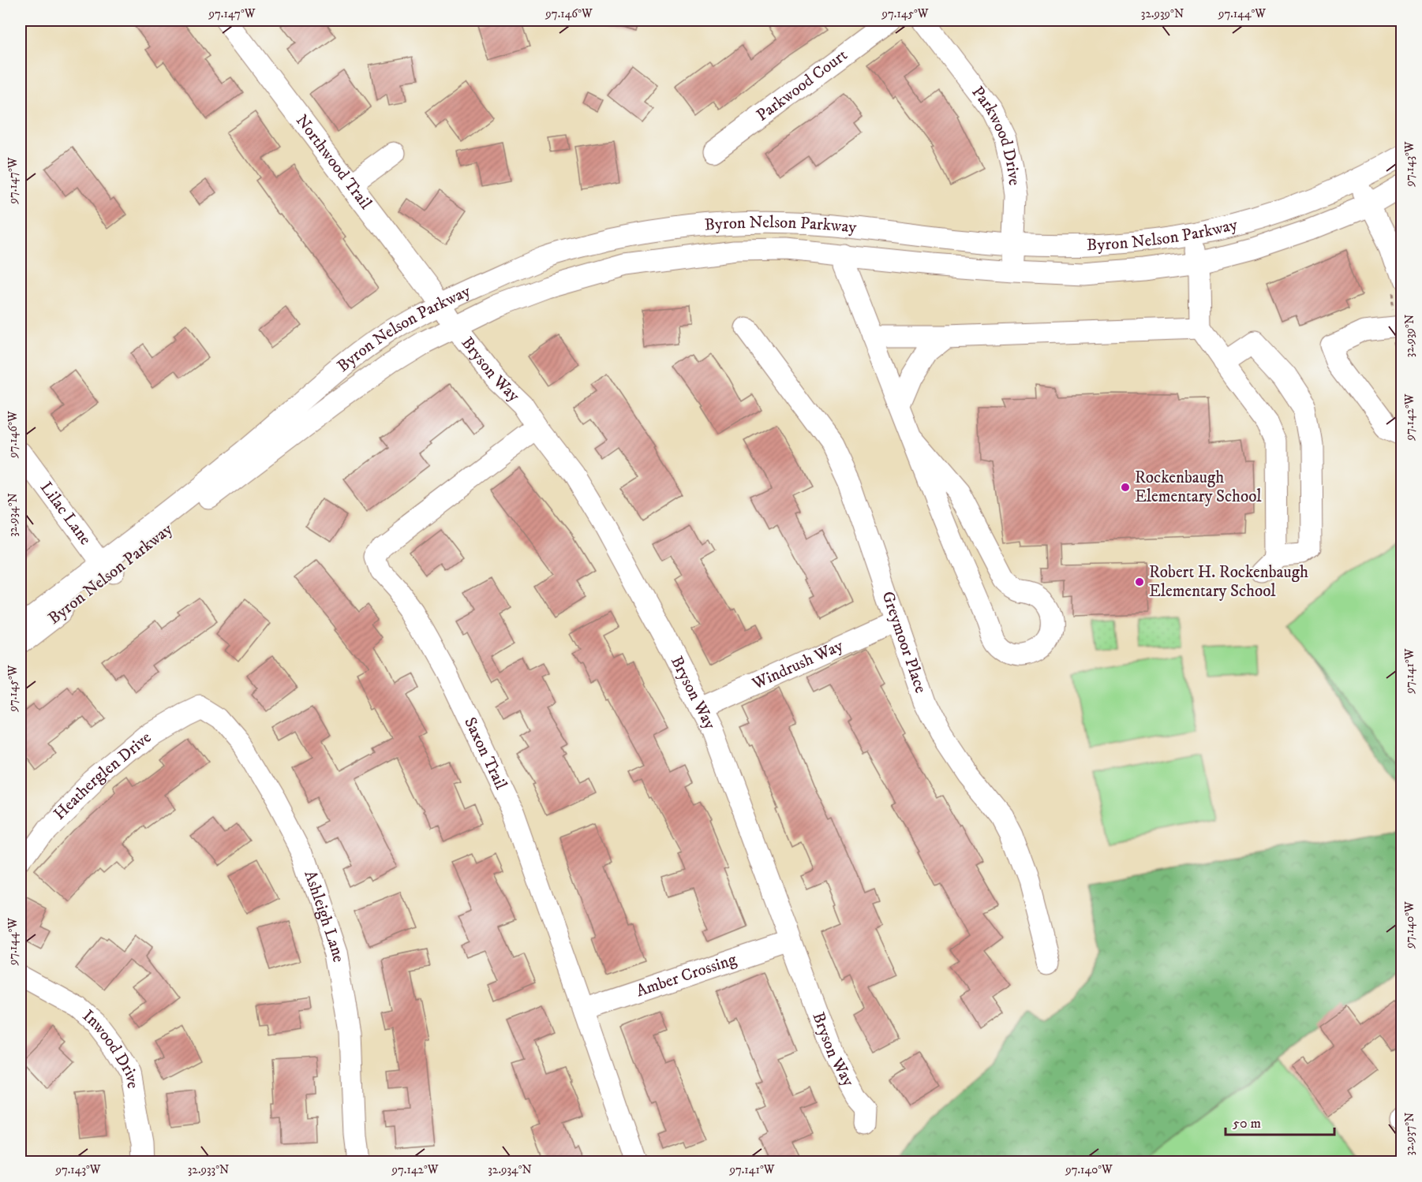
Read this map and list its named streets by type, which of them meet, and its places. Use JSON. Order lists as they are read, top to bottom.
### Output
{
  "streets": {
    "street": [
      "Parkwood Court",
      "Parkwood Drive",
      "Northwood Trail",
      "Byron Nelson Parkway",
      "Bryson Way",
      "Lilac Lane",
      "Greymoor Place",
      "Windrush Way",
      "Saxon Trail",
      "Heatherglen Drive",
      "Ashleigh Lane",
      "Amber Crossing",
      "Inwood Drive"
    ]
  },
  "crossings": [
    ["Parkwood Drive", "Byron Nelson Parkway"],
    ["Northwood Trail", "Byron Nelson Parkway"],
    ["Northwood Trail", "Bryson Way"],
    ["Byron Nelson Parkway", "Bryson Way"],
    ["Byron Nelson Parkway", "Lilac Lane"],
    ["Bryson Way", "Windrush Way"],
    ["Bryson Way", "Saxon Trail"],
    ["Bryson Way", "Amber Crossing"],
    ["Greymoor Place", "Windrush Way"],
    ["Saxon Trail", "Amber Crossing"],
    ["Heatherglen Drive", "Ashleigh Lane"]
  ],
  "places": ["Rockenbaugh Elementary School", "Robert H. Rockenbaugh Elementary School"],
  "scale_bar": "50 m",
  "coordinates": [
    "97.147°W",
    "97.146°W",
    "97.145°W",
    "32.939°N",
    "97.144°W",
    "97.143°W",
    "97.142°W",
    "32.934°N",
    "97.141°W",
    "97.140°W",
    "32.937°N",
    "32.933°N"
  ]
}
